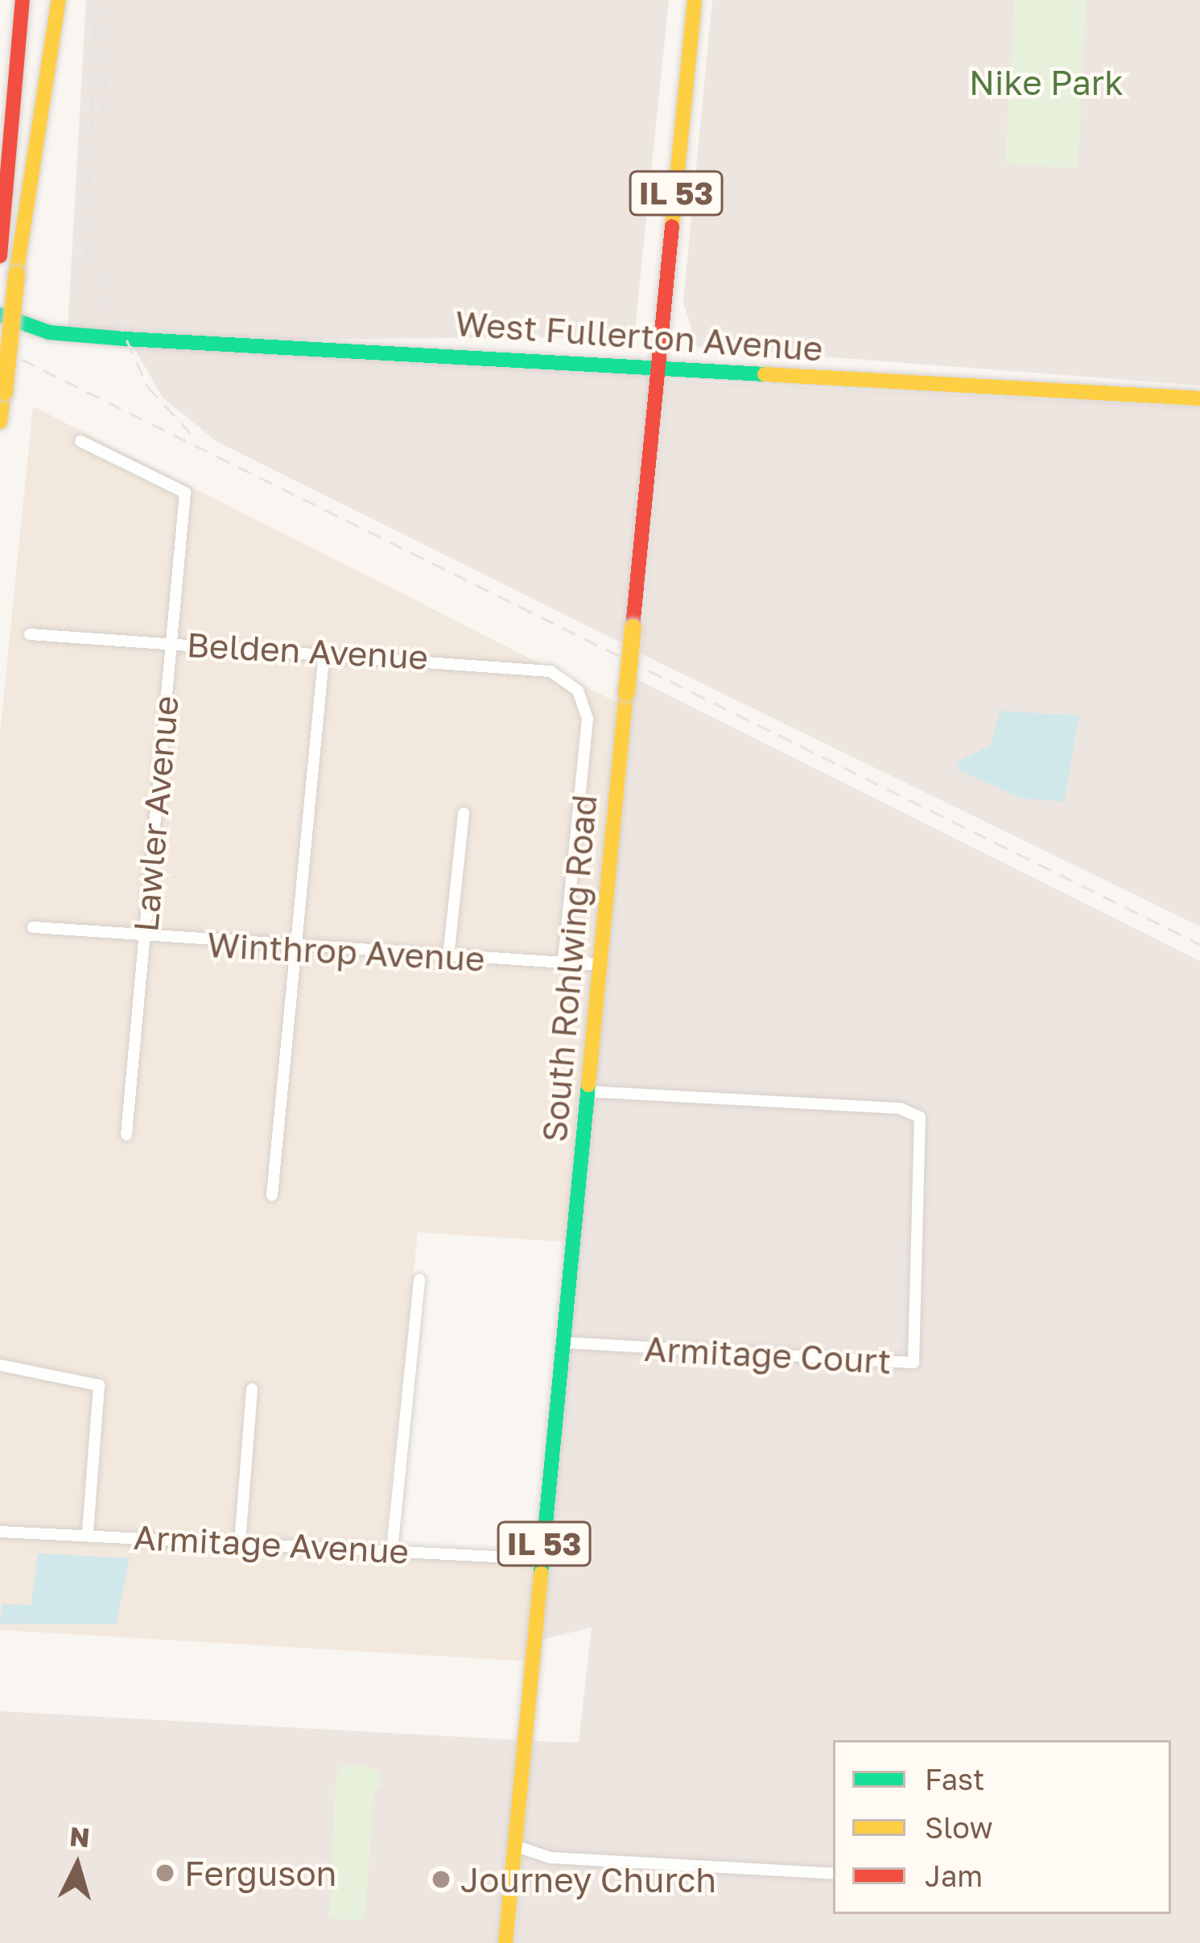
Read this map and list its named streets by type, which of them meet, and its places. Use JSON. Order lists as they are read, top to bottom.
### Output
{
  "streets": {
    "main road": ["IL 53", "West Fullerton Avenue", "South Rohlwing Road"],
    "street": [
      "Belden Avenue",
      "Lawler Avenue",
      "Winthrop Avenue",
      "Armitage Court",
      "Armitage Avenue"
    ]
  },
  "crossings": [
    ["West Fullerton Avenue", "South Rohlwing Road"],
    ["Belden Avenue", "Lawler Avenue"],
    ["Belden Avenue", "Winthrop Avenue"],
    ["Lawler Avenue", "Winthrop Avenue"],
    ["Winthrop Avenue", "South Rohlwing Road"],
    ["South Rohlwing Road", "Armitage Court"],
    ["South Rohlwing Road", "Armitage Avenue"]
  ],
  "parks": ["Nike Park"],
  "places": ["Ferguson", "Journey Church"],
  "legend": ["Fast", "Slow", "Jam"],
  "north": "top"
}
